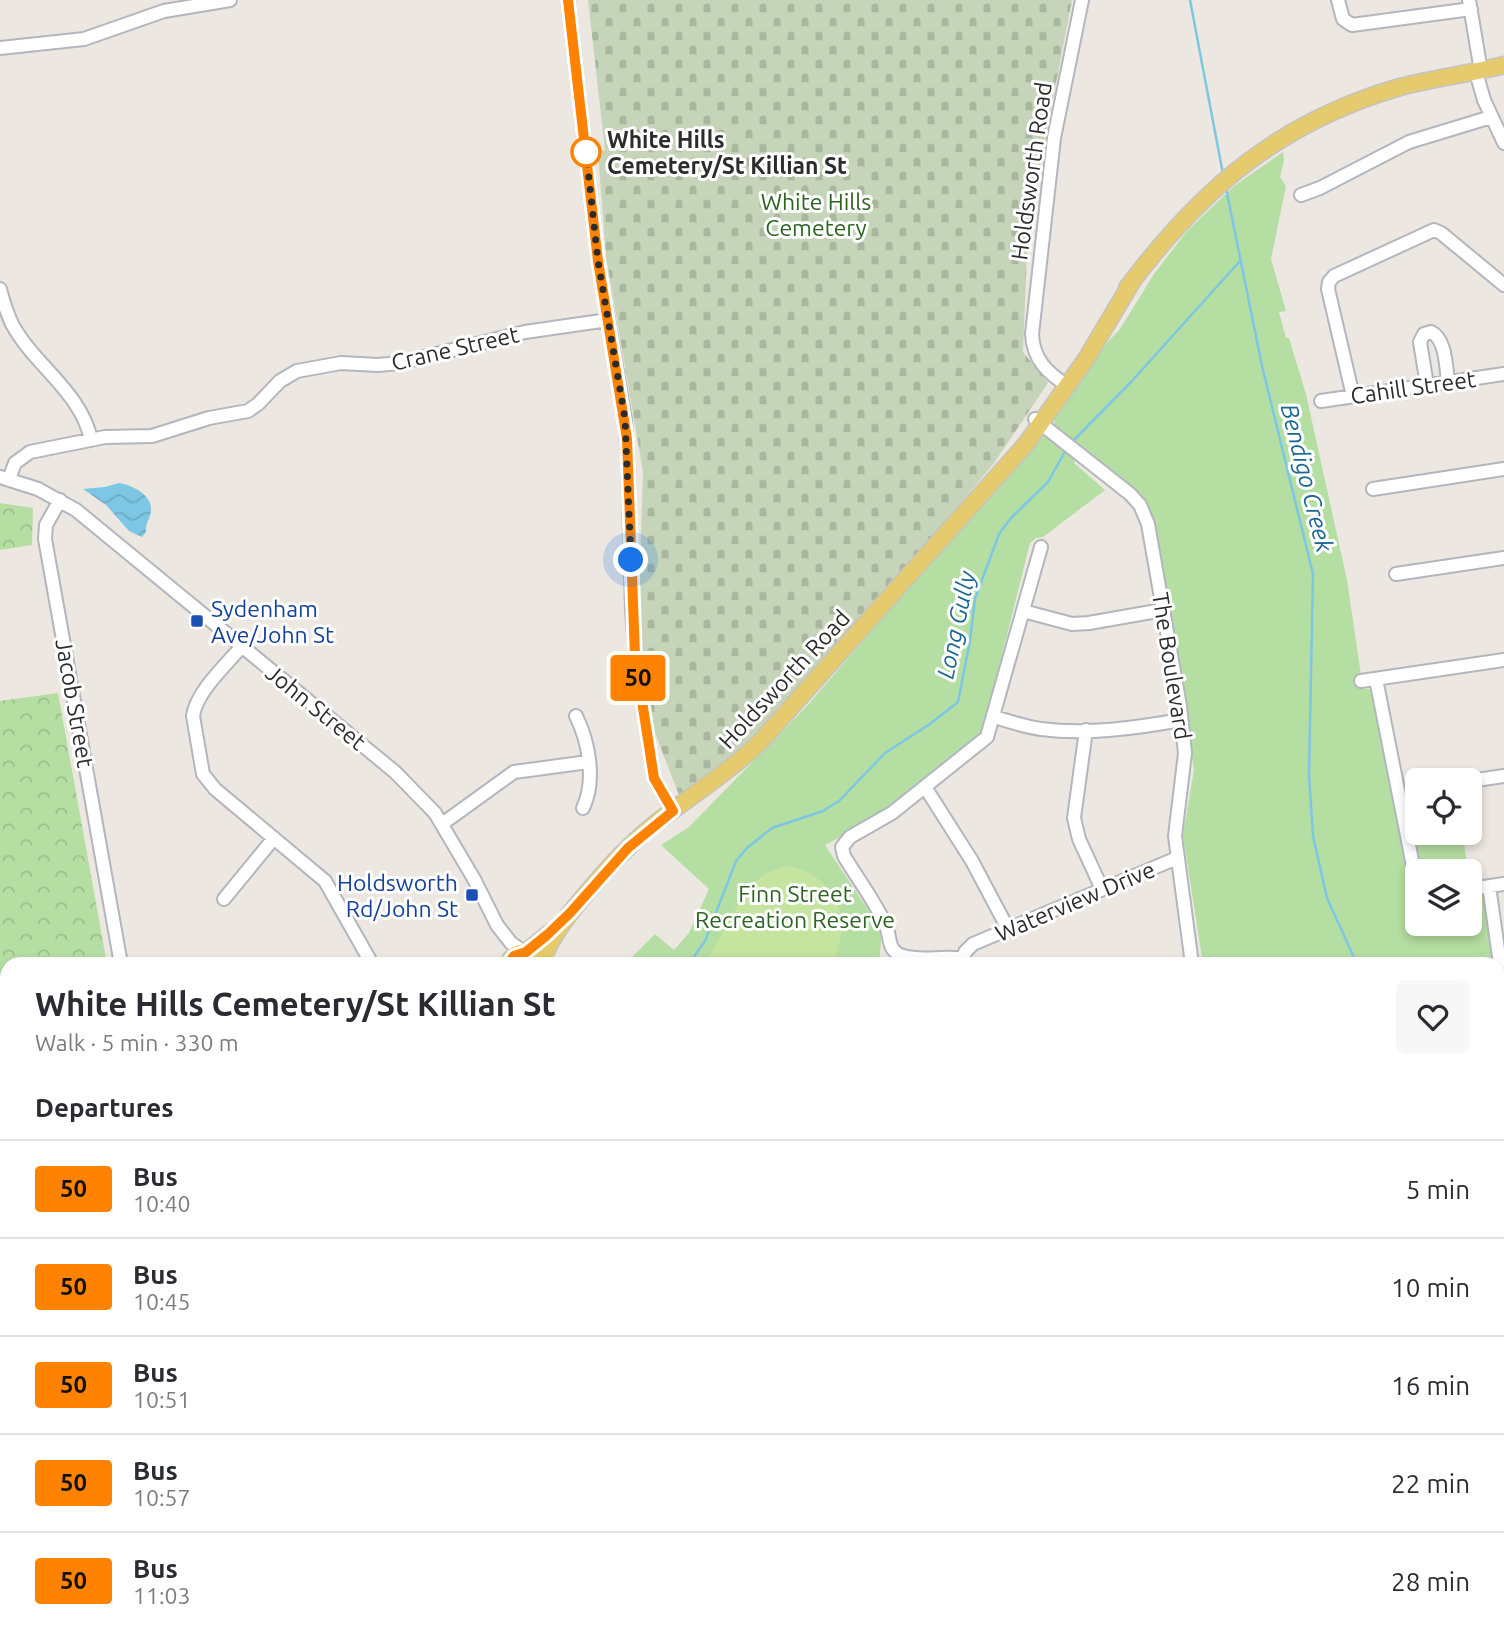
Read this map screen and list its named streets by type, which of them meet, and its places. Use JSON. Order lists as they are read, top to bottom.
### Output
{
  "streets": {
    "main road": ["Holdsworth Road"],
    "street": [
      "Crane Street",
      "Cahill Street",
      "The Boulevard",
      "Jacob Street",
      "John Street",
      "Waterview Drive"
    ]
  },
  "crossings": [
    ["Holdsworth Road", "The Boulevard"],
    ["Holdsworth Road", "John Street"],
    ["The Boulevard", "Waterview Drive"],
    ["Jacob Street", "John Street"]
  ],
  "water": ["Bendigo Creek", "Long Gully"],
  "parks": ["White Hills Cemetery", "Finn Street Recreation Reserve"],
  "places": {
    "other": ["White Hills Cemetery/St Killian St"],
    "transit": ["Sydenham Ave/John St", "Holdsworth Rd/John St"]
  },
  "lines": ["bus line 50"],
  "page": {
    "on_map": "50",
    "heading": [
      ["White Hills Cemetery/St Killian St", "Walk · 5 min · 330 m"],
      "Departures"
    ],
    "list": [
      {
        "mark": "50",
        "name": "Bus",
        "note": "10:40",
        "value": "5 min"
      },
      {
        "mark": "50",
        "name": "Bus",
        "note": "10:45",
        "value": "10 min"
      },
      {
        "mark": "50",
        "name": "Bus",
        "note": "10:51",
        "value": "16 min"
      },
      {
        "mark": "50",
        "name": "Bus",
        "note": "10:57",
        "value": "22 min"
      },
      {
        "mark": "50",
        "name": "Bus",
        "note": "11:03",
        "value": "28 min"
      }
    ]
  }
}
